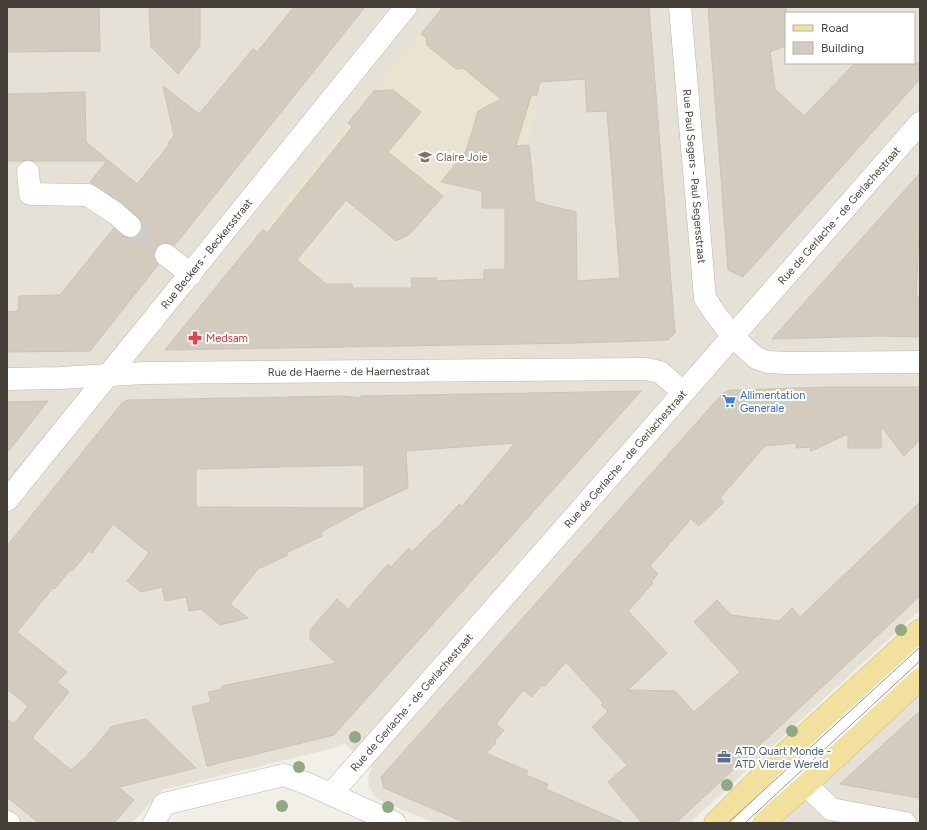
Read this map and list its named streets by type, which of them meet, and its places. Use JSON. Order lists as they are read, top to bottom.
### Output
{
  "streets": {
    "street": [
      "Rue Paul Segers - Paul Segersstraat",
      "Rue de Gerlache - de Gerlachestraat",
      "Rue Beckers - Beckersstraat",
      "Rue de Haerne - de Haernestraat"
    ]
  },
  "crossings": [
    ["Rue Paul Segers - Paul Segersstraat", "Rue de Gerlache - de Gerlachestraat"],
    ["Rue de Gerlache - de Gerlachestraat", "Rue de Haerne - de Haernestraat"],
    ["Rue Beckers - Beckersstraat", "Rue de Haerne - de Haernestraat"]
  ],
  "places": {
    "school or university": ["Claire Joie"],
    "pharmacy": ["Medsam"],
    "supermarket": ["Allimentation Generale"],
    "office": ["ATD Quart Monde - ATD Vierde Wereld"]
  },
  "legend": ["Road", "Building"]
}
